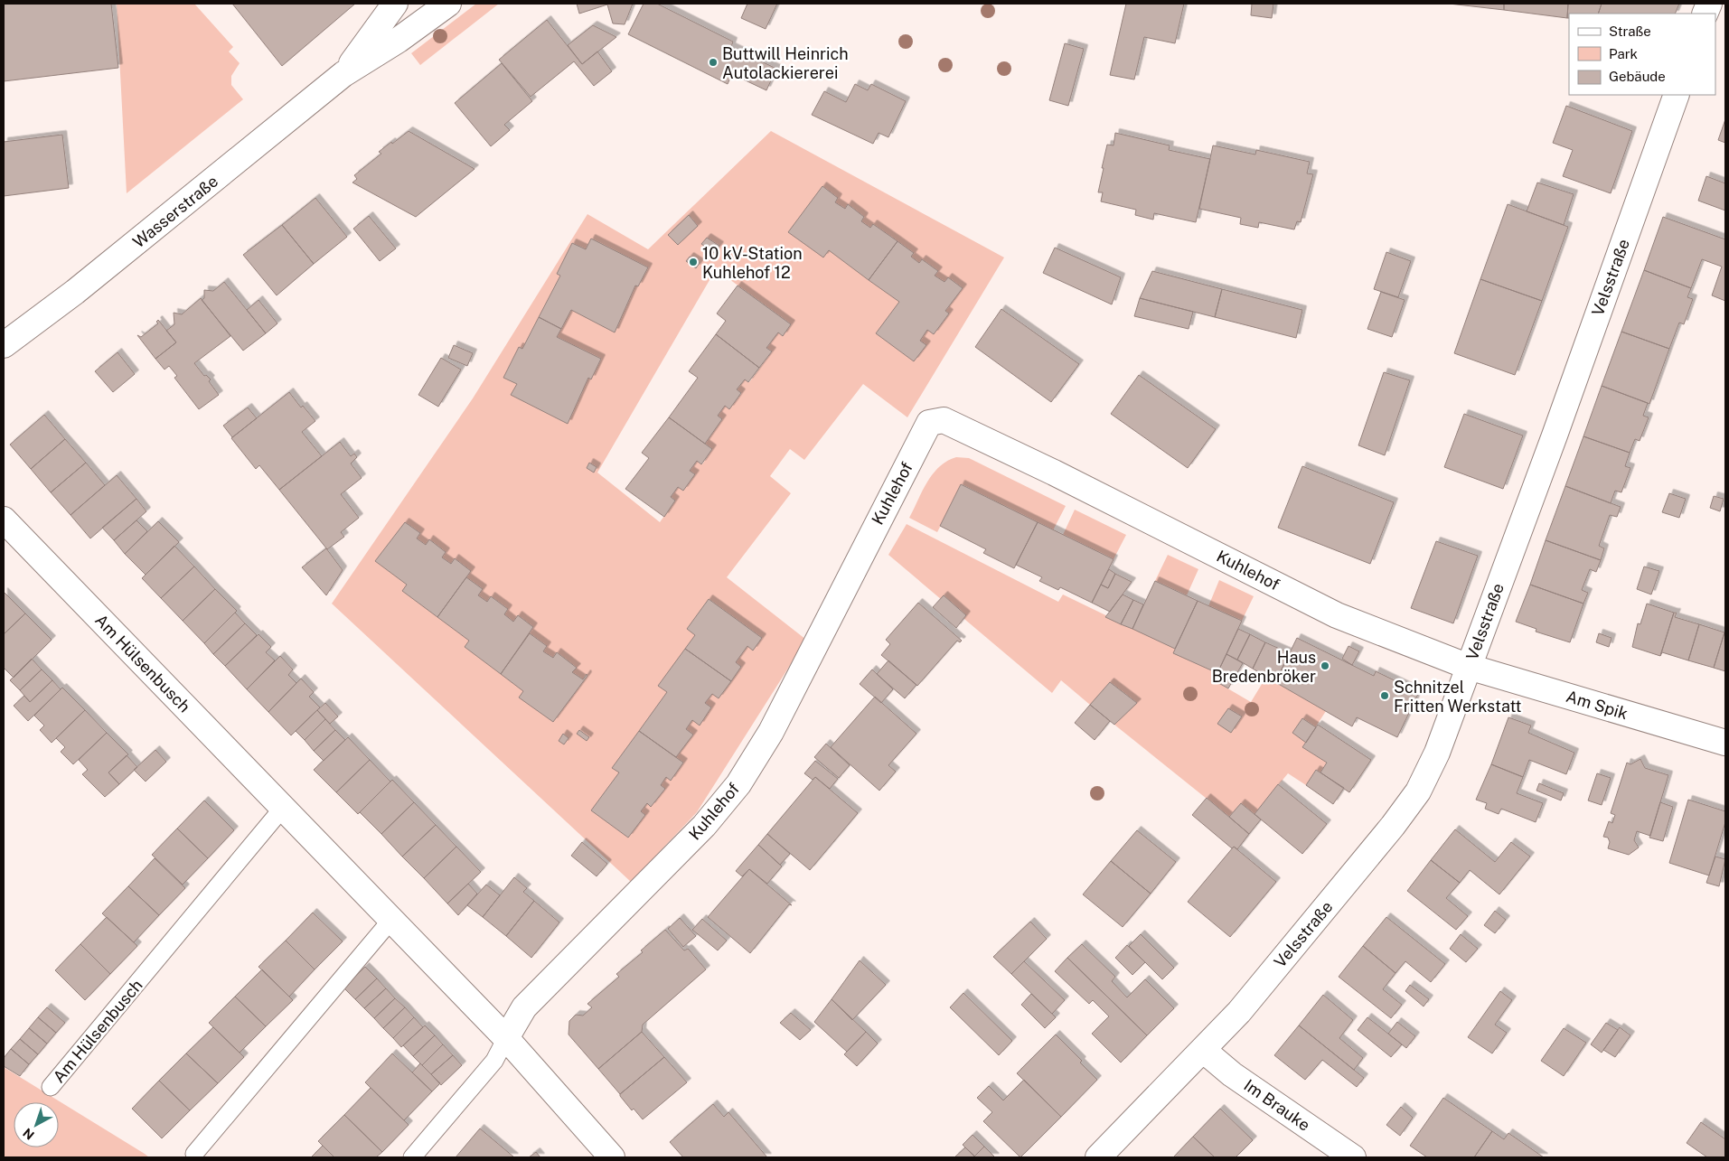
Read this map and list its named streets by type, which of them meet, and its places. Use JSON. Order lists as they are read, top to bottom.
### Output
{
  "streets": {
    "street": [
      "Wasserstraße",
      "Velsstraße",
      "Kuhlehof",
      "Am Hülsenbusch",
      "Am Spik",
      "Im Brauke"
    ]
  },
  "crossings": [
    ["Velsstraße", "Kuhlehof"],
    ["Velsstraße", "Am Spik"],
    ["Velsstraße", "Im Brauke"],
    ["Kuhlehof", "Am Hülsenbusch"],
    ["Kuhlehof", "Am Spik"]
  ],
  "places": [
    "Buttwill Heinrich Autolackiererei",
    "10 kV-Station Kuhlehof 12",
    "Haus Bredenbröker",
    "Schnitzel Fritten Werkstatt"
  ],
  "legend": ["Straße", "Park", "Gebäude"],
  "north": "bottom left"
}
